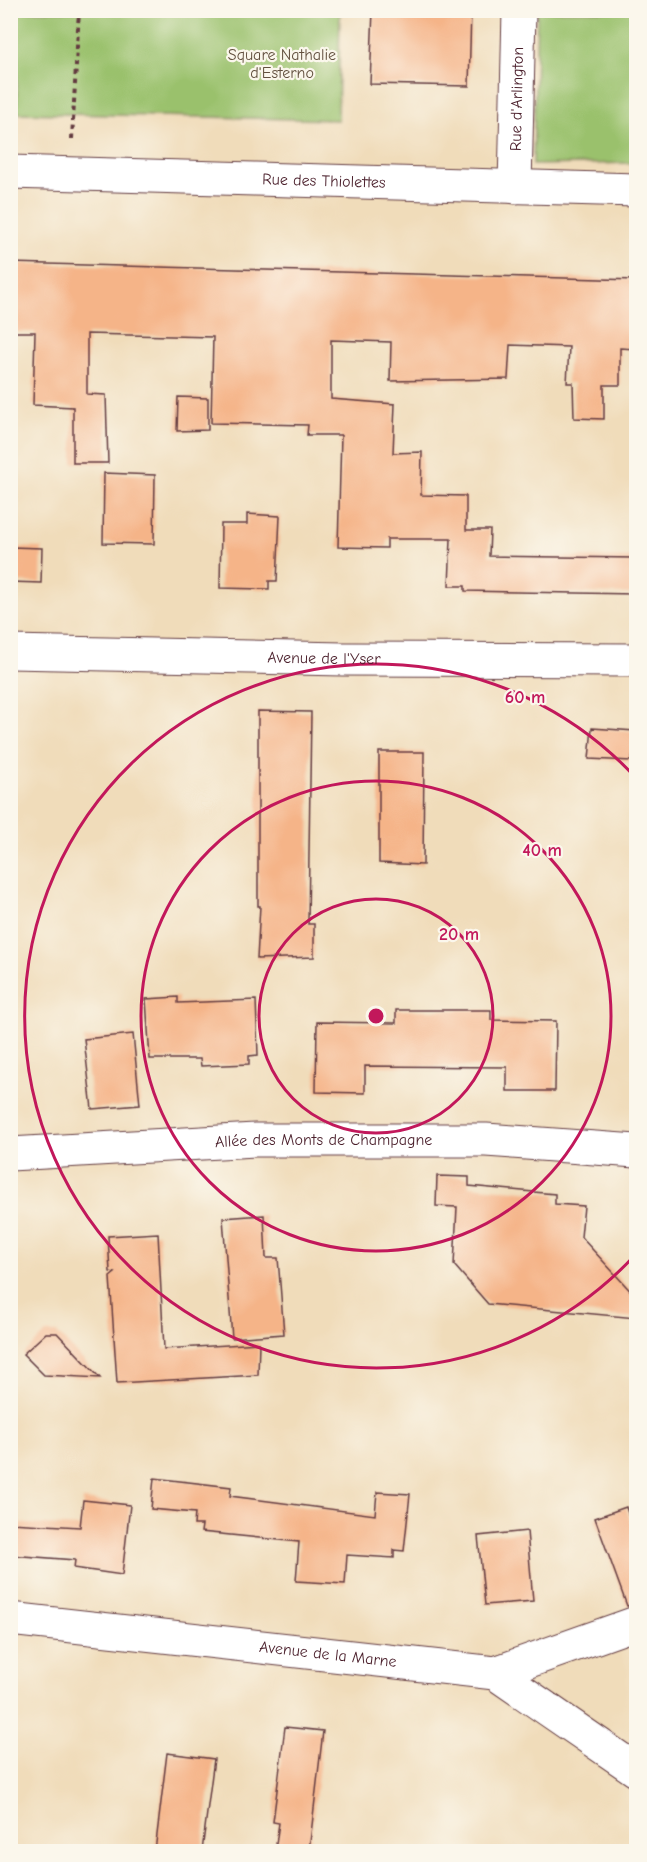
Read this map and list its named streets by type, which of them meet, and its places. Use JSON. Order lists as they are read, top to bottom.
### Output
{
  "streets": {
    "street": [
      "Rue d'Arlington",
      "Rue des Thiolettes",
      "Avenue de l'Yser",
      "Allée des Monts de Champagne",
      "Avenue de la Marne"
    ]
  },
  "crossings": [
    ["Rue d'Arlington", "Rue des Thiolettes"]
  ],
  "parks": ["Square Nathalie d'Esterno"],
  "rings": ["60 m", "40 m", "20 m"]
}
